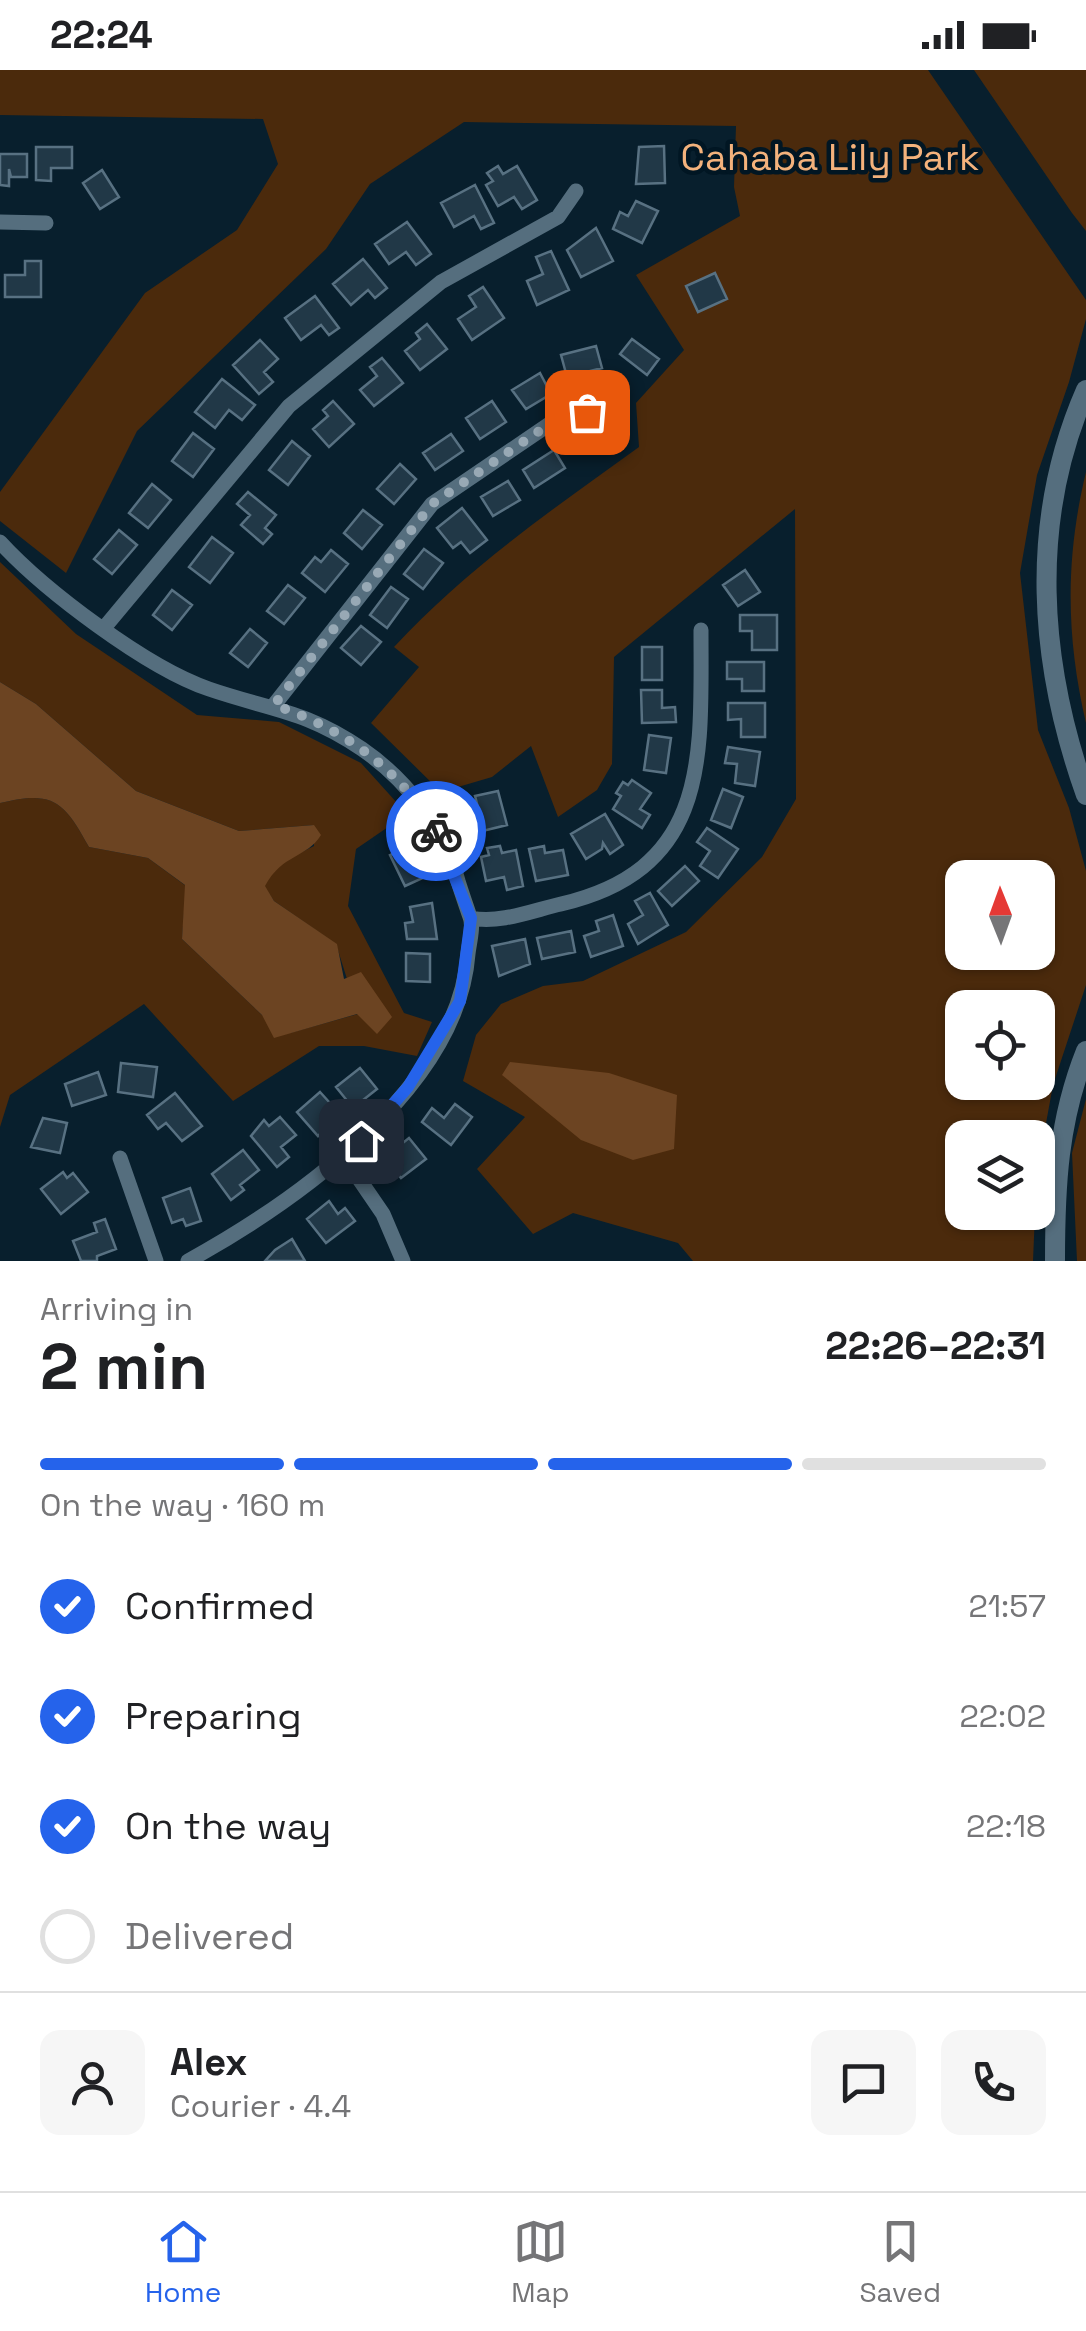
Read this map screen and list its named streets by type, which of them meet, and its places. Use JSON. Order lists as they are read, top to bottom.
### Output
{
  "parks": ["Cahaba Lily Park"],
  "north": "top",
  "page": {
    "status": "22:24",
    "heading": ["2 min", "Arriving in", "22:26–22:31"],
    "panel": ["Alex", "Courier · 4.4"],
    "bar": "On the way · 160 m",
    "list": [
      ["Confirmed", "21:57"],
      ["Preparing", "22:02"],
      ["On the way", "22:18"],
      "Delivered"
    ],
    "tabs": ["Home", "Map", "Saved"]
  }
}
